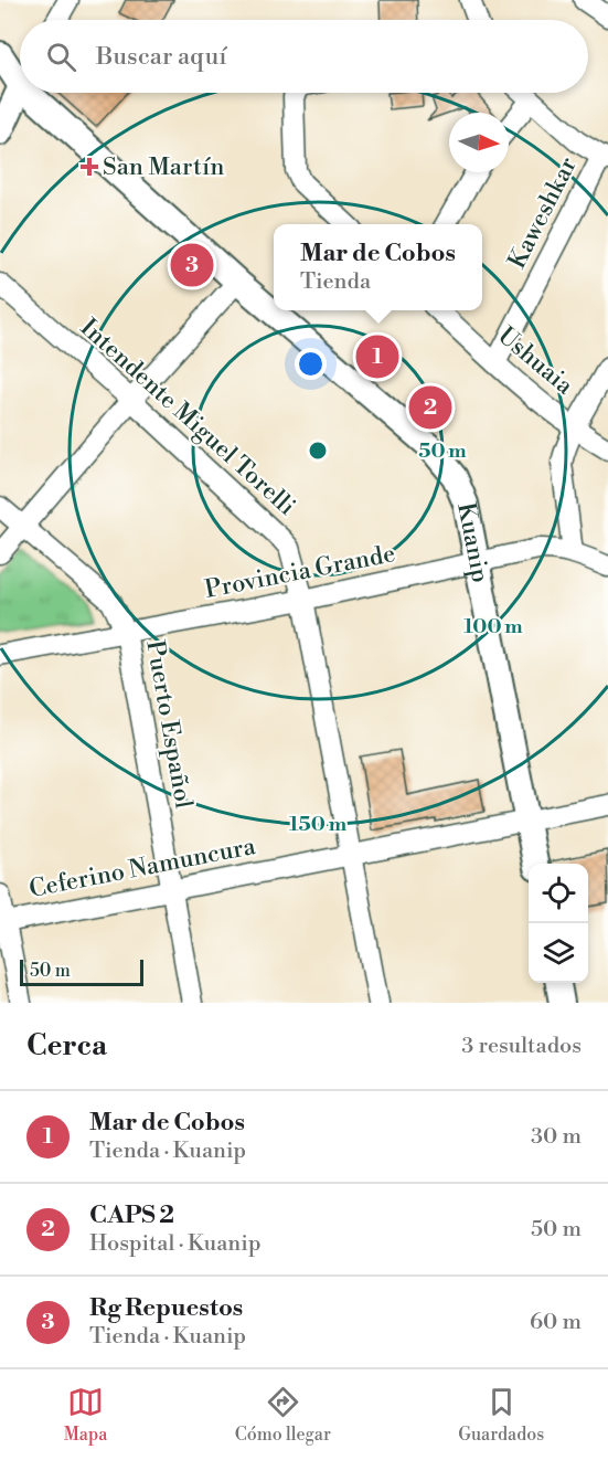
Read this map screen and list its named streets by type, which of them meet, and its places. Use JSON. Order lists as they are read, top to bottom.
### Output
{
  "streets": {
    "main road": ["Kuanip"],
    "street": [
      "Kaweshkar",
      "Ushuaia",
      "Intendente Miguel Torelli",
      "Provincia Grande",
      "Puerto Español",
      "Ceferino Namuncura"
    ]
  },
  "crossings": [
    ["Kaweshkar", "Ushuaia"],
    ["Intendente Miguel Torelli", "Provincia Grande"],
    ["Intendente Miguel Torelli", "Ceferino Namuncura"],
    ["Kuanip", "Provincia Grande"],
    ["Kuanip", "Ceferino Namuncura"],
    ["Provincia Grande", "Puerto Español"],
    ["Puerto Español", "Ceferino Namuncura"]
  ],
  "places": {
    "health": ["San Martín"]
  },
  "scale_bar": "50 m",
  "north": "right",
  "page": {
    "search": "Buscar aquí",
    "popup": ["Mar de Cobos", "Tienda"],
    "pins": ["3", "1", "2"],
    "scale": "50 m",
    "heading": ["Cerca", "3 resultados"],
    "list": [
      {
        "mark": "1",
        "name": "Mar de Cobos",
        "note": "Tienda · Kuanip",
        "value": "30 m"
      },
      {
        "mark": "2",
        "name": "CAPS 2",
        "note": "Hospital · Kuanip",
        "value": "50 m"
      },
      {
        "mark": "3",
        "name": "Rg Repuestos",
        "note": "Tienda · Kuanip",
        "value": "60 m"
      }
    ],
    "nav": ["Mapa", "Cómo llegar", "Guardados"]
  },
  "rings": ["50 m", "100 m", "150 m"]
}
